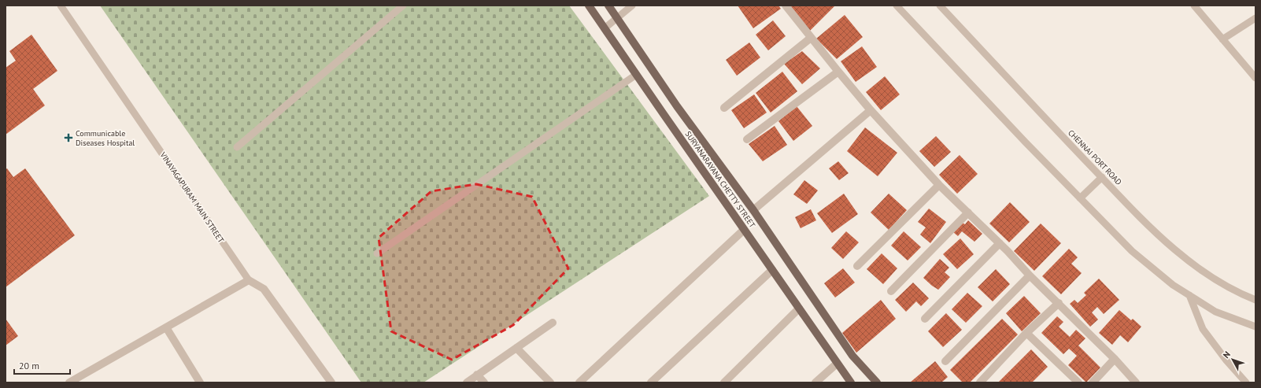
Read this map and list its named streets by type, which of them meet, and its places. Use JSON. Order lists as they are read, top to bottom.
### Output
{
  "streets": {
    "main road": ["SURYANARAYANA CHETTY STREET"],
    "street": ["VINAYAGAPURAM MAIN STREET"],
    "lane": ["CHENNAI PORT ROAD"]
  },
  "places": {
    "health": ["Communicable Diseases Hospital"]
  },
  "scale_bar": "20 m",
  "north": "top left"
}
